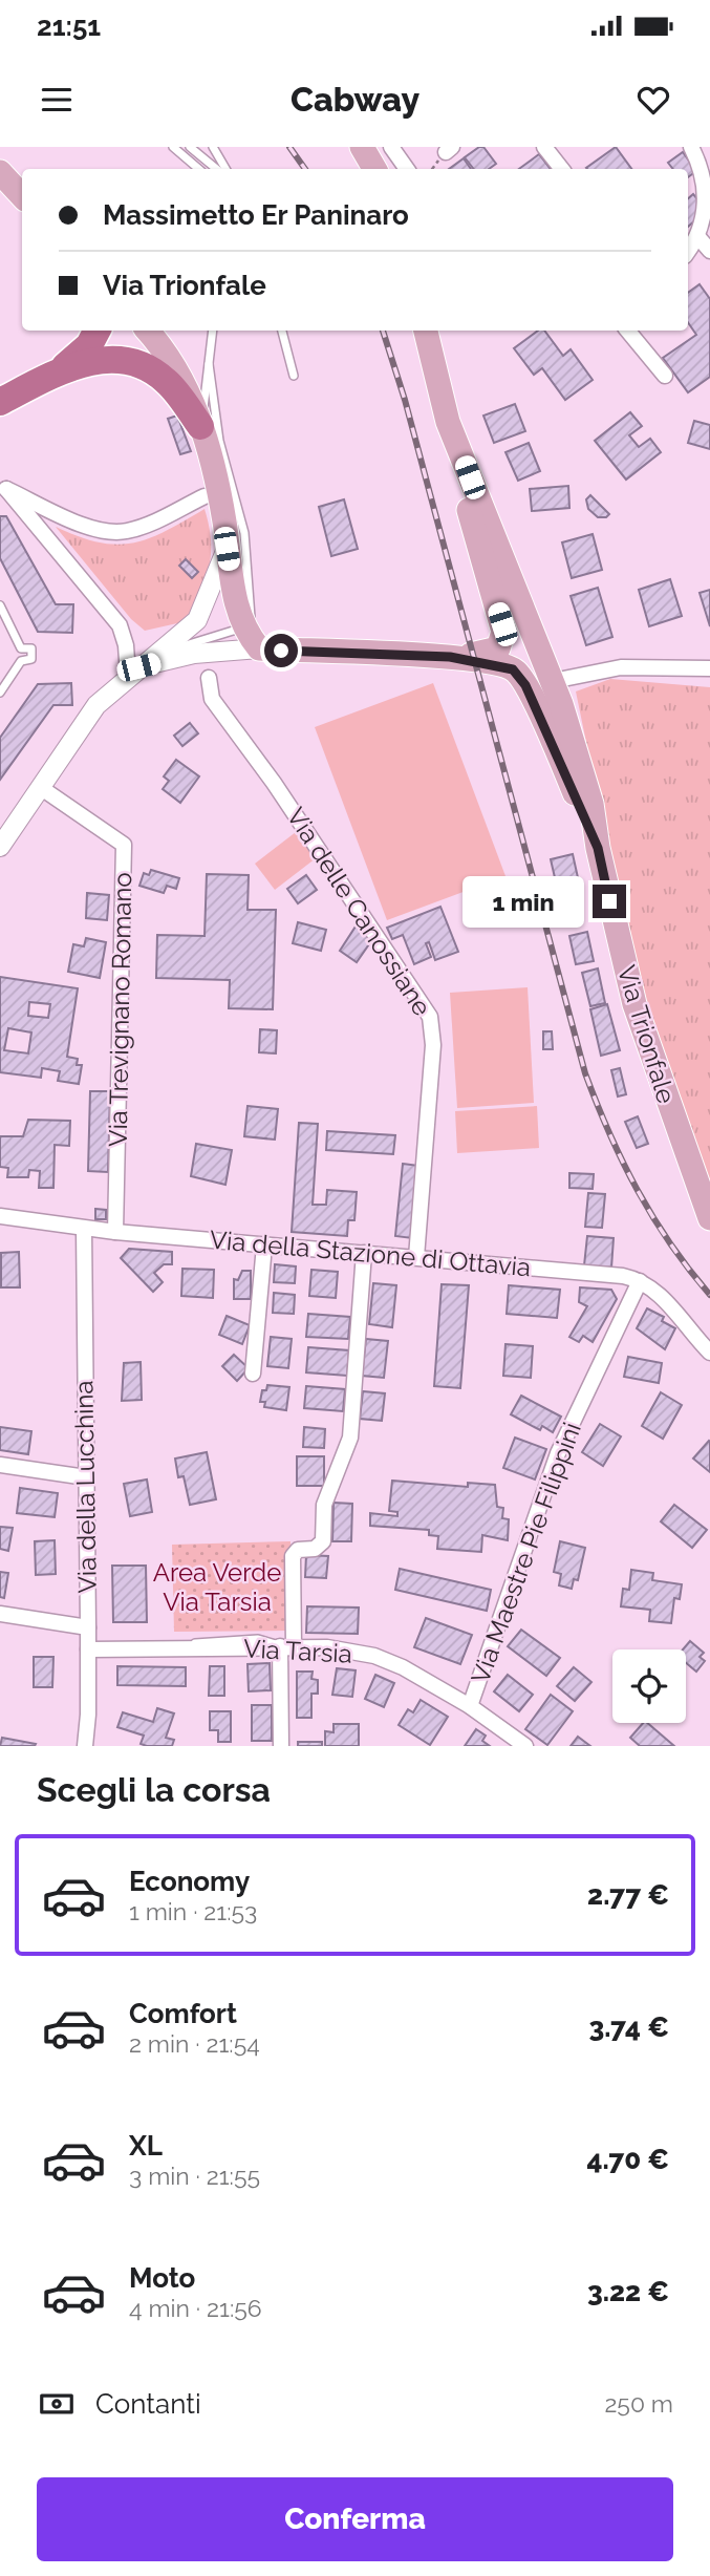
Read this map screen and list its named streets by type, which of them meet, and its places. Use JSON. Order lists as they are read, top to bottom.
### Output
{
  "streets": {
    "main road": ["Via Trionfale"],
    "street": [
      "Via delle Canossiane",
      "Via Trevignano Romano",
      "Via della Stazione di Ottavia",
      "Via della Lucchina",
      "Via Maestre Pie Filippini",
      "Via Tarsia"
    ]
  },
  "crossings": [
    ["Via delle Canossiane", "Via della Stazione di Ottavia"],
    ["Via Trevignano Romano", "Via della Stazione di Ottavia"],
    ["Via della Stazione di Ottavia", "Via della Lucchina"],
    ["Via della Stazione di Ottavia", "Via Maestre Pie Filippini"],
    ["Via della Lucchina", "Via Tarsia"],
    ["Via Maestre Pie Filippini", "Via Tarsia"]
  ],
  "parks": ["Area Verde Via Tarsia"],
  "page": {
    "status": "21:51",
    "header": "Cabway",
    "banner": ["Massimetto Er Paninaro", "Via Trionfale"],
    "bubble": "1 min",
    "heading": "Scegli la corsa",
    "list": [
      {
        "name": "Economy",
        "note": "1 min · 21:53",
        "value": "2.77 €"
      },
      {
        "name": "Comfort",
        "note": "2 min · 21:54",
        "value": "3.74 €"
      },
      {
        "name": "XL",
        "note": "3 min · 21:55",
        "value": "4.70 €"
      },
      {
        "name": "Moto",
        "note": "4 min · 21:56",
        "value": "3.22 €"
      }
    ],
    "pay": ["Contanti", "250 m"],
    "buttons": "Conferma"
  }
}
